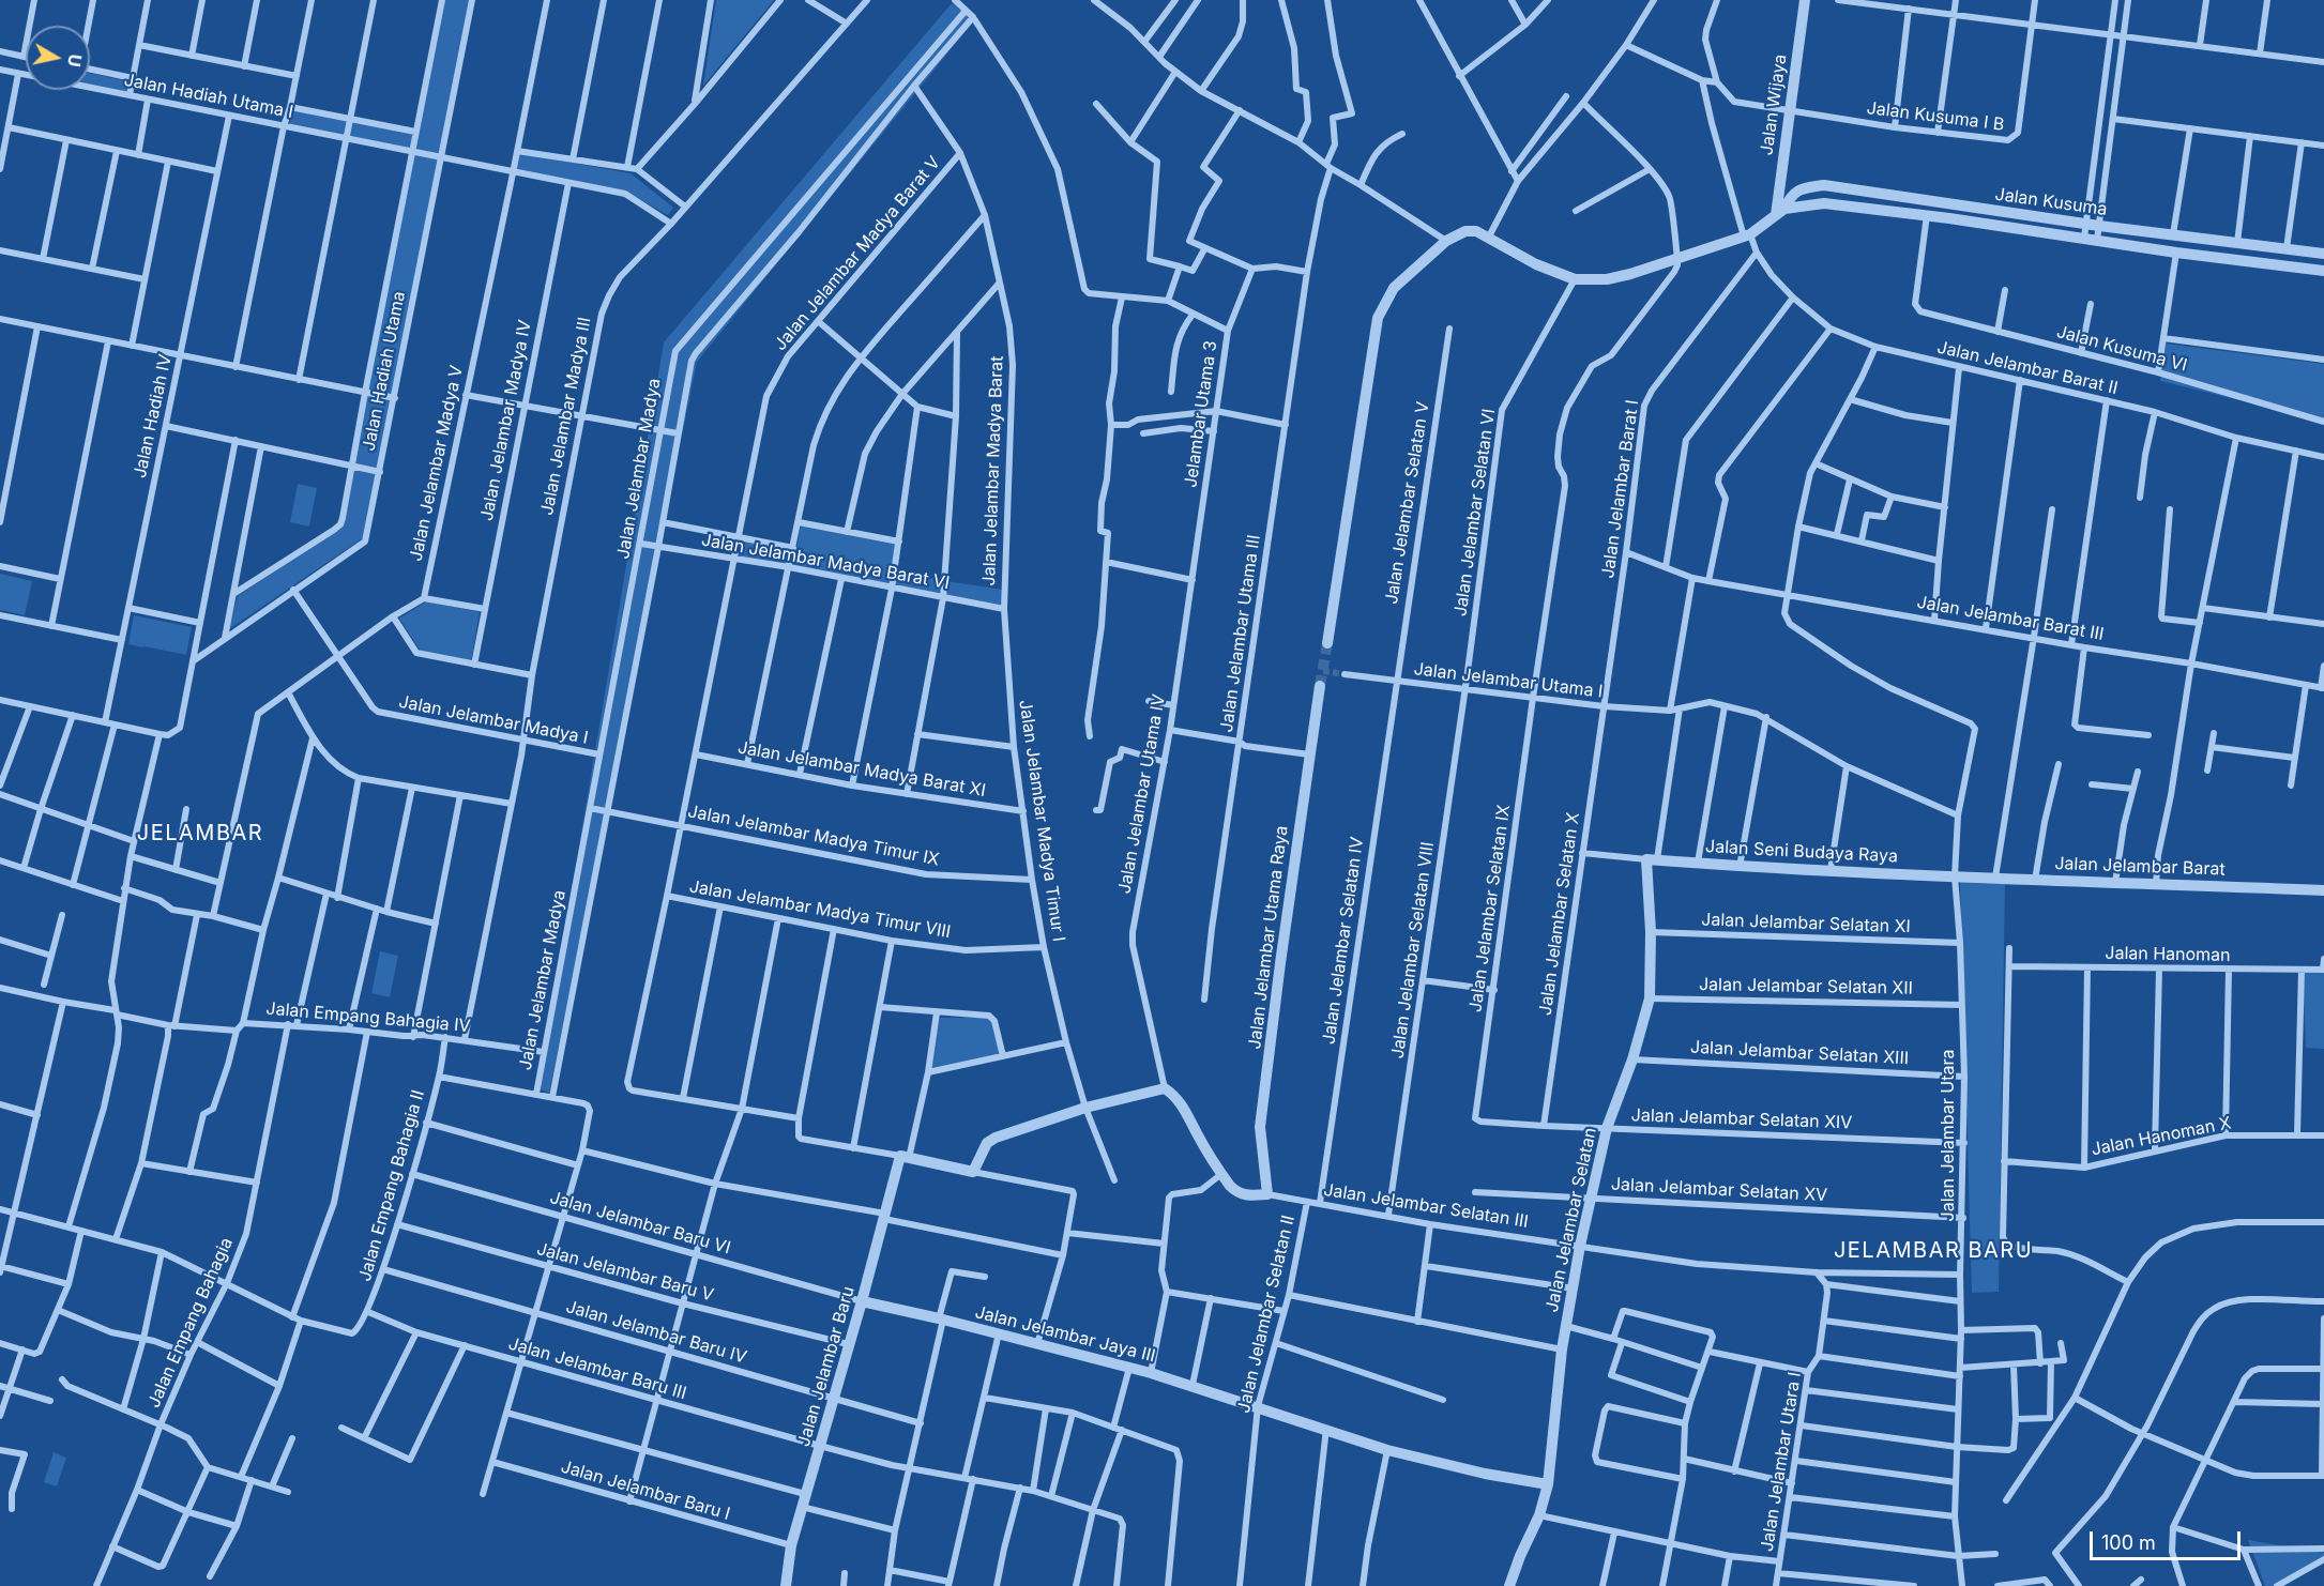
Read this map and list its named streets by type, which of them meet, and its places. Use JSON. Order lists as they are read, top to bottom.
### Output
{
  "streets": {
    "street": [
      "Jalan Hadiah Utama I",
      "Jalan Wijaya",
      "Jalan Kusuma I B",
      "Jalan Kusuma",
      "Jalan Jelambar Madya Barat V",
      "Jalan Kusuma VI",
      "Jalan Jelambar Barat II",
      "Jalan Hadiah Utama",
      "Jelambar Utama 3",
      "Jalan Hadiah IV",
      "Jalan Jelambar Madya III",
      "Jalan Jelambar Madya IV",
      "Jalan Jelambar Madya V",
      "Jalan Jelambar Madya",
      "Jalan Jelambar Madya Barat",
      "Jalan Jelambar Barat I",
      "Jalan Jelambar Selatan V",
      "Jalan Jelambar Selatan VI",
      "Jalan Jelambar Madya Barat VI",
      "Jalan Jelambar Barat III",
      "Jalan Jelambar Utama III",
      "Jalan Jelambar Utama I",
      "Jalan Jelambar Madya I",
      "Jalan Jelambar Madya Barat XI",
      "Jalan Jelambar Utama IV",
      "Jalan Jelambar Madya Timur I",
      "Jalan Jelambar Madya Timur IX",
      "Jalan Seni Budaya Raya",
      "Jalan Jelambar Barat",
      "Jalan Jelambar Selatan IX",
      "Jalan Jelambar Madya Timur VIII",
      "Jalan Jelambar Selatan X",
      "Jalan Jelambar Selatan XI",
      "Jalan Jelambar Utama Raya",
      "Jalan Jelambar Selatan IV",
      "Jalan Jelambar Selatan VIII",
      "Jalan Hanoman",
      "Jalan Jelambar Selatan XII",
      "Jalan Empang Bahagia IV",
      "Jalan Jelambar Selatan XIII",
      "Jalan Jelambar Selatan XIV",
      "Jalan Jelambar Utara",
      "Jalan Hanoman X",
      "Jalan Empang Bahagia II",
      "Jalan Jelambar Selatan XV",
      "Jalan Jelambar Selatan III",
      "Jalan Jelambar Selatan",
      "Jalan Jelambar Baru VI",
      "Jalan Jelambar Baru V",
      "Jalan Jelambar Selatan II",
      "Jalan Empang Bahagia",
      "Jalan Jelambar Baru IV",
      "Jalan Jelambar Jaya III",
      "Jalan Jelambar Baru",
      "Jalan Jelambar Baru III",
      "Jalan Jelambar Utara I",
      "Jalan Jelambar Baru I"
    ]
  },
  "crossings": [
    ["Jalan Hadiah Utama I", "Jalan Hadiah Utama"],
    ["Jalan Hadiah Utama I", "Jalan Hadiah IV"],
    ["Jalan Hadiah Utama I", "Jalan Jelambar Madya III"],
    ["Jalan Hadiah Utama I", "Jalan Jelambar Madya IV"],
    ["Jalan Hadiah Utama I", "Jalan Jelambar Madya V"],
    ["Jalan Wijaya", "Jalan Kusuma I B"],
    ["Jalan Wijaya", "Jalan Kusuma"],
    ["Jalan Kusuma", "Jalan Kusuma VI"],
    ["Jalan Kusuma", "Jalan Jelambar Selatan VI"],
    ["Jalan Kusuma", "Jalan Jelambar Selatan IX"],
    ["Jalan Jelambar Madya Barat V", "Jalan Jelambar Madya Barat"],
    ["Jalan Jelambar Madya Barat V", "Jalan Jelambar Madya Barat VI"],
    ["Jalan Jelambar Madya Barat V", "Jalan Jelambar Madya Barat XI"],
    ["Jalan Jelambar Madya Barat V", "Jalan Jelambar Madya Timur IX"],
    ["Jalan Jelambar Madya Barat V", "Jalan Jelambar Madya Timur VIII"],
    ["Jalan Jelambar Barat II", "Jalan Jelambar Barat I"],
    ["Jalan Hadiah Utama", "Jalan Jelambar Madya I"],
    ["Jelambar Utama 3", "Jalan Jelambar Utama IV"],
    ["Jalan Jelambar Madya III", "Jalan Jelambar Madya I"],
    ["Jalan Jelambar Madya III", "Jalan Empang Bahagia IV"],
    ["Jalan Jelambar Madya", "Jalan Jelambar Madya Barat"],
    ["Jalan Jelambar Madya", "Jalan Jelambar Madya Barat VI"],
    ["Jalan Jelambar Madya", "Jalan Jelambar Madya I"],
    ["Jalan Jelambar Madya", "Jalan Jelambar Madya Timur IX"],
    ["Jalan Jelambar Madya", "Jalan Empang Bahagia IV"],
    ["Jalan Jelambar Madya Barat", "Jalan Jelambar Madya Barat VI"],
    ["Jalan Jelambar Madya Barat", "Jalan Jelambar Madya Timur I"],
    ["Jalan Jelambar Barat I", "Jalan Jelambar Barat III"],
    ["Jalan Jelambar Barat I", "Jalan Jelambar Utama I"],
    ["Jalan Jelambar Barat I", "Jalan Jelambar Selatan X"],
    ["Jalan Jelambar Selatan V", "Jalan Jelambar Utama I"],
    ["Jalan Jelambar Selatan V", "Jalan Jelambar Selatan IV"],
    ["Jalan Jelambar Selatan VI", "Jalan Jelambar Utama I"],
    ["Jalan Jelambar Selatan VI", "Jalan Jelambar Selatan VIII"],
    ["Jalan Jelambar Madya Barat VI", "Jalan Jelambar Madya Timur I"],
    ["Jalan Jelambar Barat III", "Jalan Jelambar Utara"],
    ["Jalan Jelambar Utama I", "Jalan Jelambar Selatan IX"],
    ["Jalan Jelambar Utama I", "Jalan Jelambar Selatan X"],
    ["Jalan Jelambar Utama I", "Jalan Jelambar Selatan IV"],
    ["Jalan Jelambar Utama I", "Jalan Jelambar Selatan VIII"],
    ["Jalan Jelambar Madya Barat XI", "Jalan Jelambar Madya Timur I"],
    ["Jalan Jelambar Madya Timur I", "Jalan Jelambar Madya Timur IX"],
    ["Jalan Jelambar Madya Timur I", "Jalan Jelambar Madya Timur VIII"],
    ["Jalan Seni Budaya Raya", "Jalan Jelambar Barat"],
    ["Jalan Seni Budaya Raya", "Jalan Jelambar Utara"],
    ["Jalan Seni Budaya Raya", "Jalan Jelambar Selatan"],
    ["Jalan Jelambar Barat", "Jalan Jelambar Utara"],
    ["Jalan Jelambar Selatan IX", "Jalan Jelambar Selatan XIV"],
    ["Jalan Jelambar Selatan X", "Jalan Jelambar Selatan XIV"],
    ["Jalan Jelambar Selatan XI", "Jalan Jelambar Utara"],
    ["Jalan Jelambar Selatan XI", "Jalan Jelambar Selatan"],
    ["Jalan Jelambar Utama Raya", "Jalan Jelambar Selatan III"],
    ["Jalan Jelambar Selatan IV", "Jalan Jelambar Selatan III"],
    ["Jalan Jelambar Selatan VIII", "Jalan Jelambar Selatan III"],
    ["Jalan Jelambar Selatan XII", "Jalan Jelambar Utara"],
    ["Jalan Jelambar Selatan XII", "Jalan Jelambar Selatan"],
    ["Jalan Empang Bahagia IV", "Jalan Empang Bahagia II"],
    ["Jalan Empang Bahagia IV", "Jalan Empang Bahagia"],
    ["Jalan Jelambar Selatan XIII", "Jalan Jelambar Utara"],
    ["Jalan Jelambar Selatan XIII", "Jalan Jelambar Selatan"],
    ["Jalan Jelambar Selatan XIV", "Jalan Jelambar Utara"],
    ["Jalan Jelambar Selatan XIV", "Jalan Jelambar Selatan"],
    ["Jalan Jelambar Utara", "Jalan Jelambar Selatan XV"],
    ["Jalan Jelambar Utara", "Jalan Jelambar Selatan III"],
    ["Jalan Empang Bahagia II", "Jalan Jelambar Baru VI"],
    ["Jalan Empang Bahagia II", "Jalan Jelambar Baru V"],
    ["Jalan Empang Bahagia II", "Jalan Jelambar Baru IV"],
    ["Jalan Empang Bahagia II", "Jalan Jelambar Baru III"],
    ["Jalan Jelambar Selatan XV", "Jalan Jelambar Selatan"],
    ["Jalan Jelambar Selatan III", "Jalan Jelambar Selatan"],
    ["Jalan Jelambar Selatan III", "Jalan Jelambar Selatan II"],
    ["Jalan Jelambar Selatan", "Jalan Jelambar Jaya III"],
    ["Jalan Jelambar Baru VI", "Jalan Jelambar Jaya III"],
    ["Jalan Jelambar Baru VI", "Jalan Jelambar Baru"],
    ["Jalan Jelambar Baru V", "Jalan Jelambar Baru"],
    ["Jalan Jelambar Selatan II", "Jalan Jelambar Jaya III"],
    ["Jalan Jelambar Baru IV", "Jalan Jelambar Baru"],
    ["Jalan Jelambar Jaya III", "Jalan Jelambar Baru"],
    ["Jalan Jelambar Baru", "Jalan Jelambar Baru III"],
    ["Jalan Jelambar Baru", "Jalan Jelambar Baru I"]
  ],
  "districts": ["JELAMBAR", "JELAMBAR BARU"],
  "scale_bar": "100 m",
  "north": "right"
}
